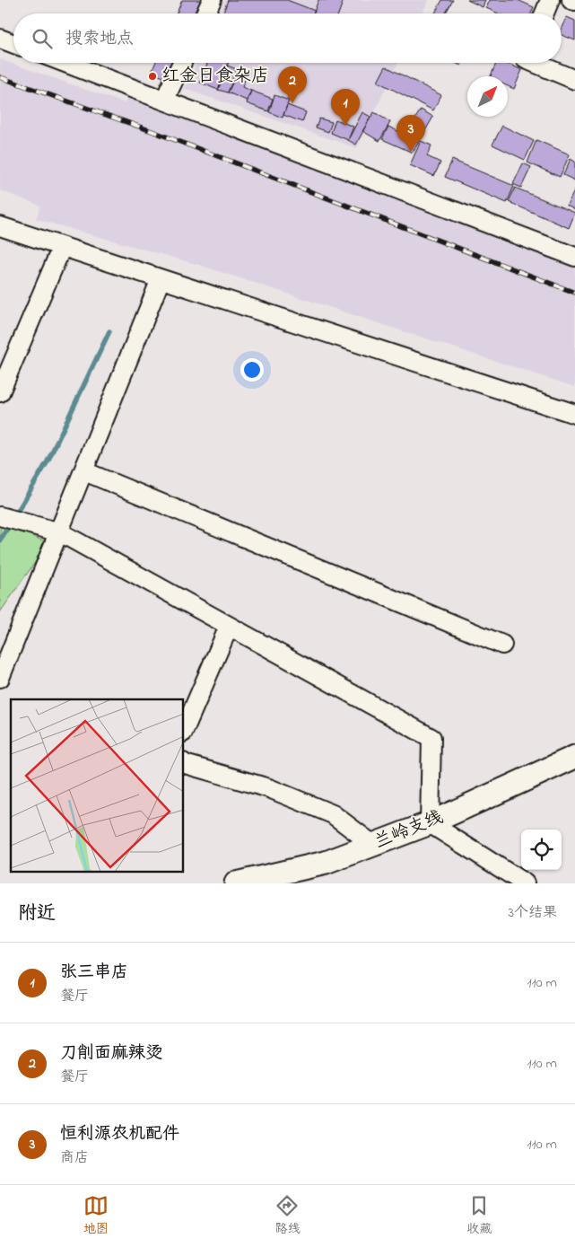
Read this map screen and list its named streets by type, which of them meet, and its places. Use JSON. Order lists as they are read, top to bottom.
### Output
{
  "streets": {
    "main road": ["兰岭支线"]
  },
  "places": ["红金日食杂店"],
  "north": "top right",
  "page": {
    "search": "搜索地点",
    "pins": ["2", "1", "3"],
    "heading": ["附近", "3个结果"],
    "list": [
      {
        "mark": "1",
        "name": "张三串店",
        "note": "餐厅",
        "value": "110 m"
      },
      {
        "mark": "2",
        "name": "刀削面麻辣烫",
        "note": "餐厅",
        "value": "110 m"
      },
      {
        "mark": "3",
        "name": "恒利源农机配件",
        "note": "商店",
        "value": "110 m"
      }
    ],
    "nav": ["地图", "路线", "收藏"]
  }
}
